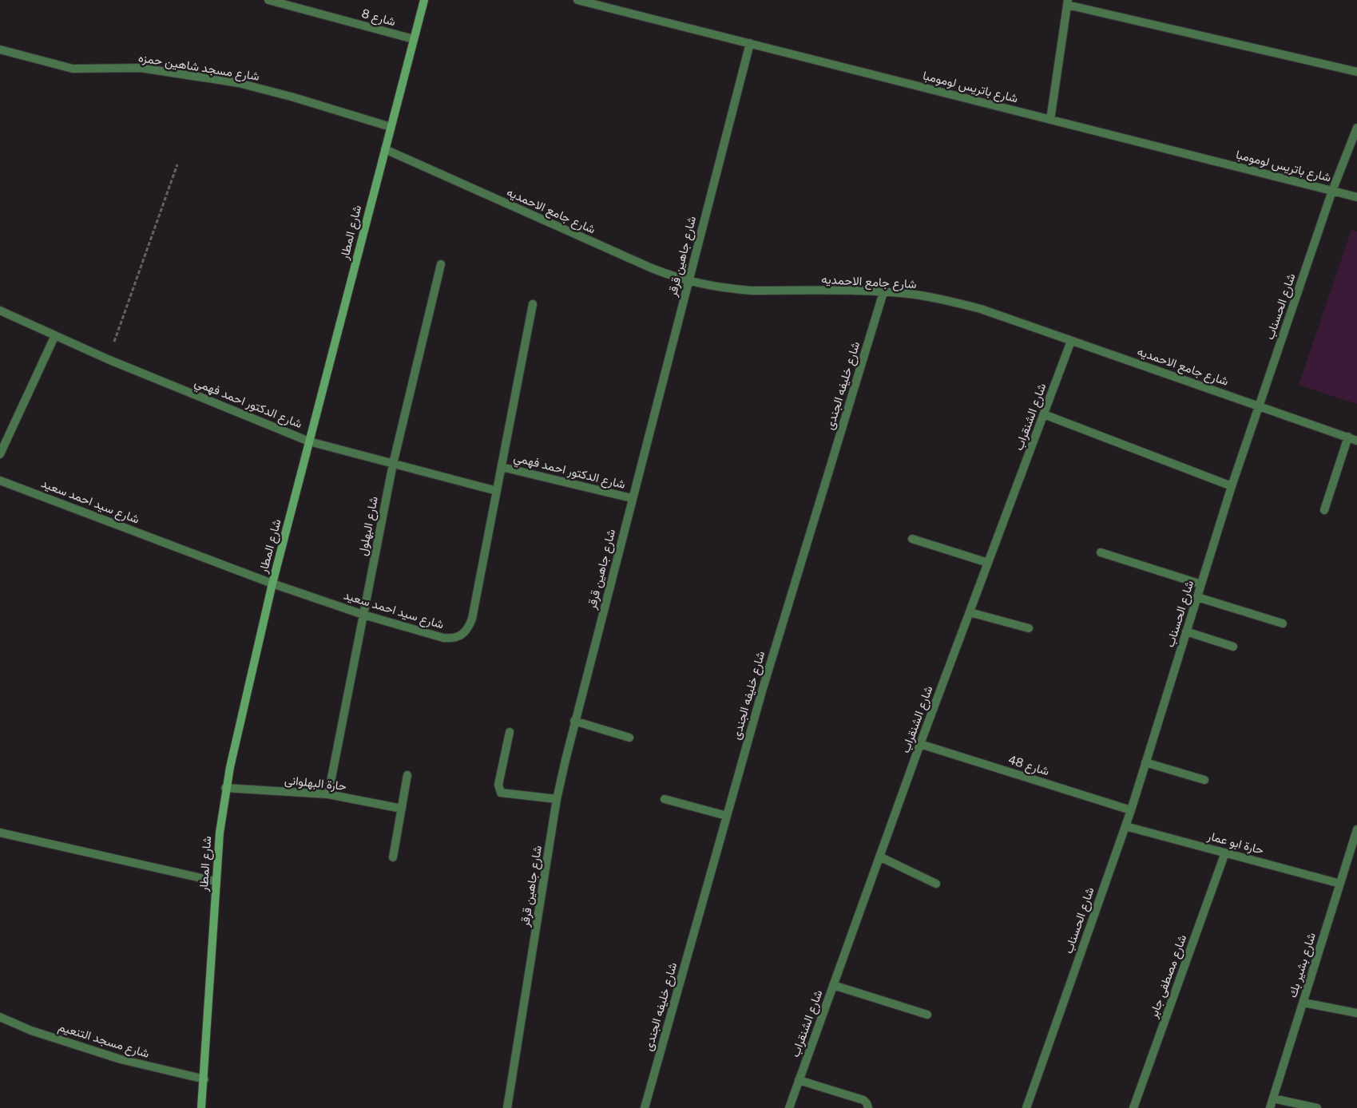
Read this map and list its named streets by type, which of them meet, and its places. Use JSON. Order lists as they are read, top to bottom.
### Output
{
  "streets": {
    "street": [
      "شارع 8",
      "شارع مسجد شاهين حمزه",
      "شارع باتريس لومومبا",
      "شارع جامع الاحمديه",
      "شارع المطار",
      "شارع جاهين قرقر",
      "شارع الحسناب",
      "شارع خليفه الجندى",
      "شارع الدكتور احمد فهمي",
      "شارع الشنقراب",
      "شارع سيد احمد سعيد",
      "شارع البهلول",
      "شارع 48",
      "حارة البهلوانى",
      "حارة ابو عمار",
      "شارع بشير بك",
      "شارع مصطفى جابر",
      "شارع مسجد التنعيم"
    ]
  },
  "crossings": [
    ["شارع 8", "شارع المطار"],
    ["شارع مسجد شاهين حمزه", "شارع المطار"],
    ["شارع باتريس لومومبا", "شارع جاهين قرقر"],
    ["شارع باتريس لومومبا", "شارع الحسناب"],
    ["شارع جامع الاحمديه", "شارع المطار"],
    ["شارع جامع الاحمديه", "شارع جاهين قرقر"],
    ["شارع جامع الاحمديه", "شارع الحسناب"],
    ["شارع جامع الاحمديه", "شارع خليفه الجندى"],
    ["شارع جامع الاحمديه", "شارع الشنقراب"],
    ["شارع المطار", "شارع الدكتور احمد فهمي"],
    ["شارع المطار", "شارع سيد احمد سعيد"],
    ["شارع المطار", "حارة البهلوانى"],
    ["شارع المطار", "شارع مسجد التنعيم"],
    ["شارع جاهين قرقر", "شارع الدكتور احمد فهمي"],
    ["شارع الحسناب", "شارع 48"],
    ["شارع الحسناب", "حارة ابو عمار"],
    ["شارع الدكتور احمد فهمي", "شارع سيد احمد سعيد"],
    ["شارع الدكتور احمد فهمي", "شارع البهلول"],
    ["شارع الشنقراب", "شارع 48"],
    ["شارع سيد احمد سعيد", "شارع البهلول"],
    ["شارع البهلول", "حارة البهلوانى"],
    ["حارة ابو عمار", "شارع بشير بك"],
    ["حارة ابو عمار", "شارع مصطفى جابر"]
  ]
}
